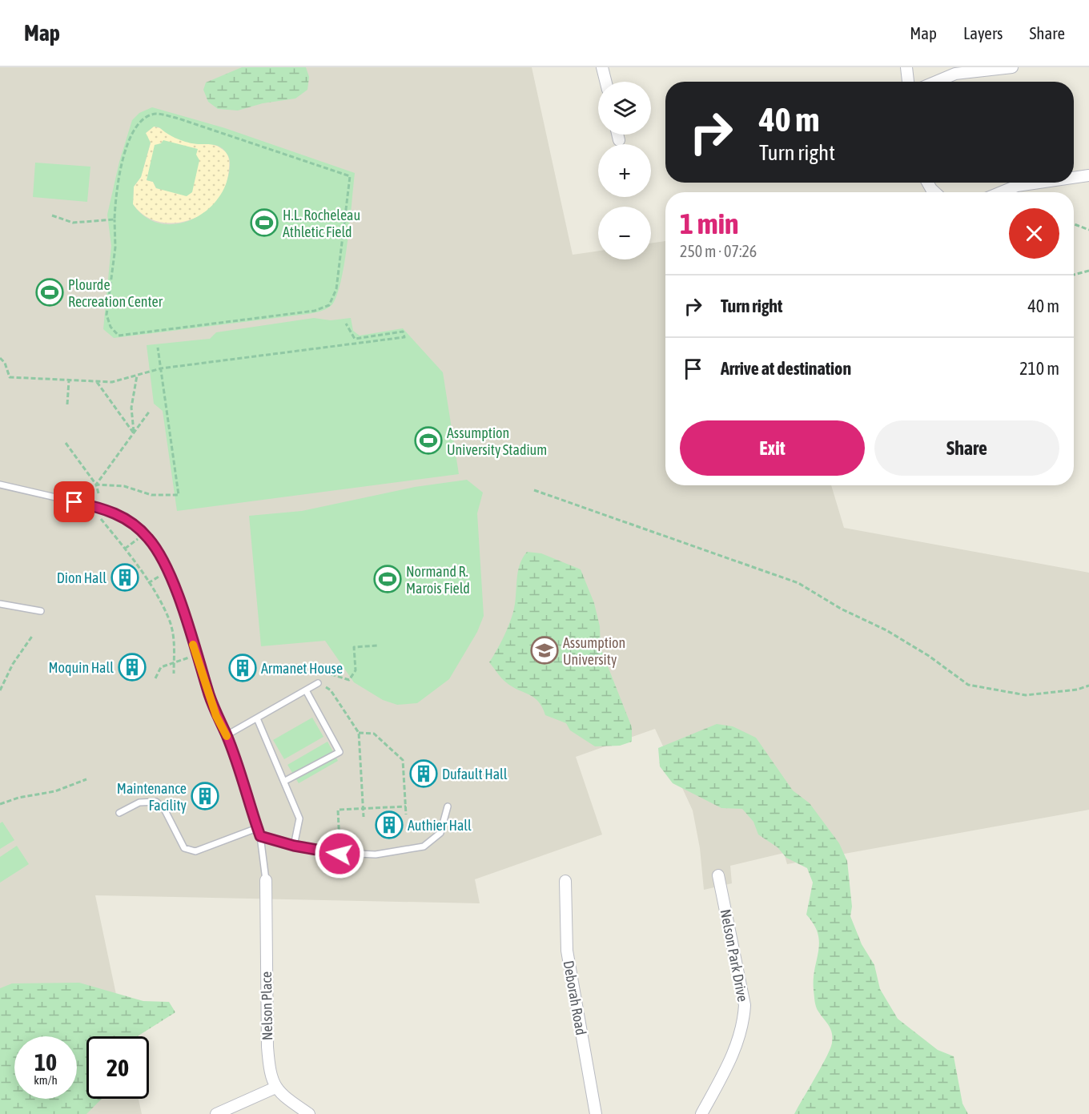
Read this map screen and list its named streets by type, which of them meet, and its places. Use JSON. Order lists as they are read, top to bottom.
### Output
{
  "streets": {
    "street": ["Nelson Park Drive", "Deborah Road", "Nelson Place"]
  },
  "places": {
    "sports": [
      "H.L. Rocheleau Athletic Field",
      "Plourde Recreation Center",
      "Assumption University Stadium",
      "Normand R. Marois Field"
    ],
    "building": [
      "Dion Hall",
      "Moquin Hall",
      "Armanet House",
      "Dufault Hall",
      "Maintenance Facility",
      "Authier Hall"
    ],
    "school or university": ["Assumption University"]
  },
  "page": {
    "header": "Map",
    "nav": ["Map", "Layers", "Share"],
    "map_buttons": ["+", "−"],
    "turn": ["40 m", "Turn right"],
    "heading": ["1 min", "250 m · 07:26"],
    "list": [
      {
        "name": "Turn right",
        "value": "40 m"
      },
      {
        "name": "Arrive at destination",
        "value": "210 m"
      }
    ],
    "buttons": ["Exit", "Share"],
    "speed": "10 km/h",
    "limit": "20"
  }
}
